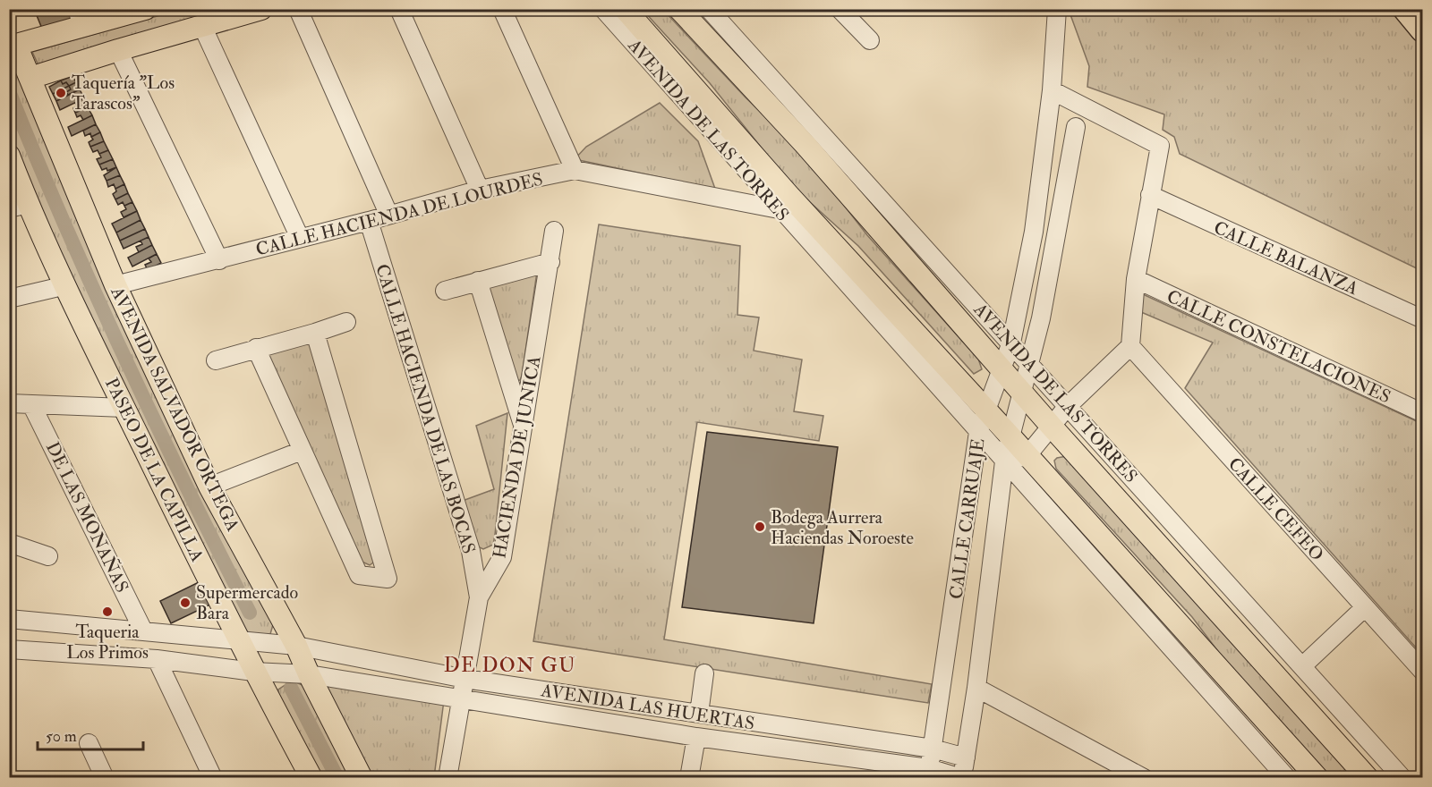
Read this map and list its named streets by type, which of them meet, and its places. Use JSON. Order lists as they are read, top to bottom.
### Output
{
  "streets": {
    "main road": ["AVENIDA DE LAS TORRES", "AVENIDA SALVADOR ORTEGA", "PASEO DE LA CAPILLA"],
    "street": [
      "CALLE HACIENDA DE LOURDES",
      "CALLE BALANZA",
      "CALLE CONSTELACIONES",
      "CALLE HACIENDA DE LAS BOCAS",
      "HACIENDA DE JUNICA",
      "CALLE CEFEO",
      "DE LAS MONAÑAS",
      "CALLE CARRUAJE",
      "AVENIDA LAS HUERTAS"
    ]
  },
  "crossings": [
    ["AVENIDA DE LAS TORRES", "CALLE HACIENDA DE LOURDES"],
    ["AVENIDA DE LAS TORRES", "CALLE CARRUAJE"],
    ["CALLE HACIENDA DE LOURDES", "AVENIDA SALVADOR ORTEGA"],
    ["CALLE HACIENDA DE LOURDES", "CALLE HACIENDA DE LAS BOCAS"],
    ["AVENIDA SALVADOR ORTEGA", "AVENIDA LAS HUERTAS"],
    ["CALLE HACIENDA DE LAS BOCAS", "HACIENDA DE JUNICA"],
    ["HACIENDA DE JUNICA", "AVENIDA LAS HUERTAS"],
    ["PASEO DE LA CAPILLA", "AVENIDA LAS HUERTAS"],
    ["DE LAS MONAÑAS", "AVENIDA LAS HUERTAS"],
    ["CALLE CARRUAJE", "AVENIDA LAS HUERTAS"]
  ],
  "districts": ["DE DON GU"],
  "places": [
    "Taquería \"Los Tarascos\"",
    "Bodega Aurrera Haciendas Noroeste",
    "Supermercado Bara",
    "Taqueria Los Primos"
  ],
  "scale_bar": "50 m"
}
